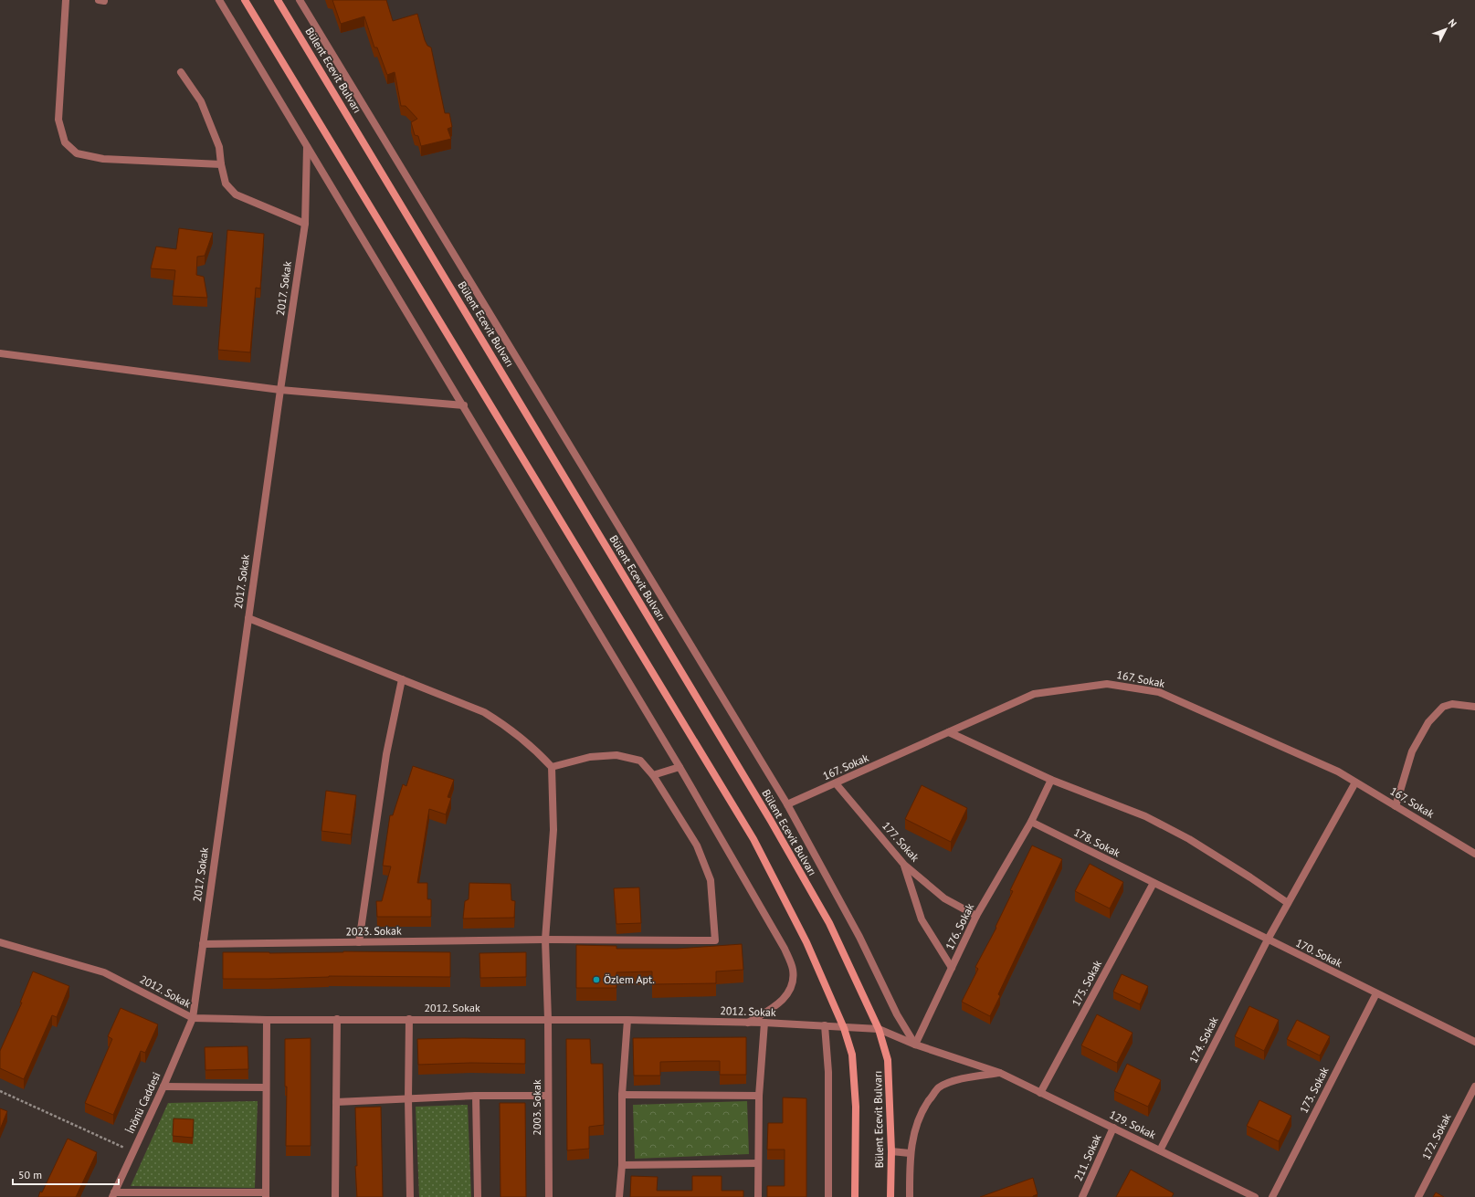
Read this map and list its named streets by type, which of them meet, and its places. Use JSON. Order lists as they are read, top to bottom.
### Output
{
  "streets": {
    "main road": ["Bülent Ecevit Bulvarı"],
    "street": [
      "2017. Sokak",
      "167. Sokak",
      "177. Sokak",
      "178. Sokak",
      "176. Sokak",
      "2023. Sokak",
      "170. Sokak",
      "175. Sokak",
      "2012. Sokak",
      "174. Sokak",
      "173. Sokak",
      "İnönü Caddesi",
      "2003. Sokak",
      "129. Sokak",
      "172. Sokak",
      "211. Sokak"
    ]
  },
  "crossings": [
    ["Bülent Ecevit Bulvarı", "2012. Sokak"],
    ["2017. Sokak", "2023. Sokak"],
    ["2017. Sokak", "2012. Sokak"],
    ["2017. Sokak", "İnönü Caddesi"],
    ["167. Sokak", "177. Sokak"],
    ["167. Sokak", "174. Sokak"],
    ["177. Sokak", "176. Sokak"],
    ["178. Sokak", "176. Sokak"],
    ["178. Sokak", "170. Sokak"],
    ["178. Sokak", "175. Sokak"],
    ["176. Sokak", "2012. Sokak"],
    ["2023. Sokak", "2003. Sokak"],
    ["170. Sokak", "175. Sokak"],
    ["170. Sokak", "174. Sokak"],
    ["170. Sokak", "173. Sokak"],
    ["175. Sokak", "129. Sokak"],
    ["2012. Sokak", "İnönü Caddesi"],
    ["2012. Sokak", "2003. Sokak"],
    ["2012. Sokak", "129. Sokak"],
    ["174. Sokak", "129. Sokak"],
    ["129. Sokak", "211. Sokak"]
  ],
  "places": ["Özlem Apt."],
  "scale_bar": "50 m",
  "north": "top right"
}
